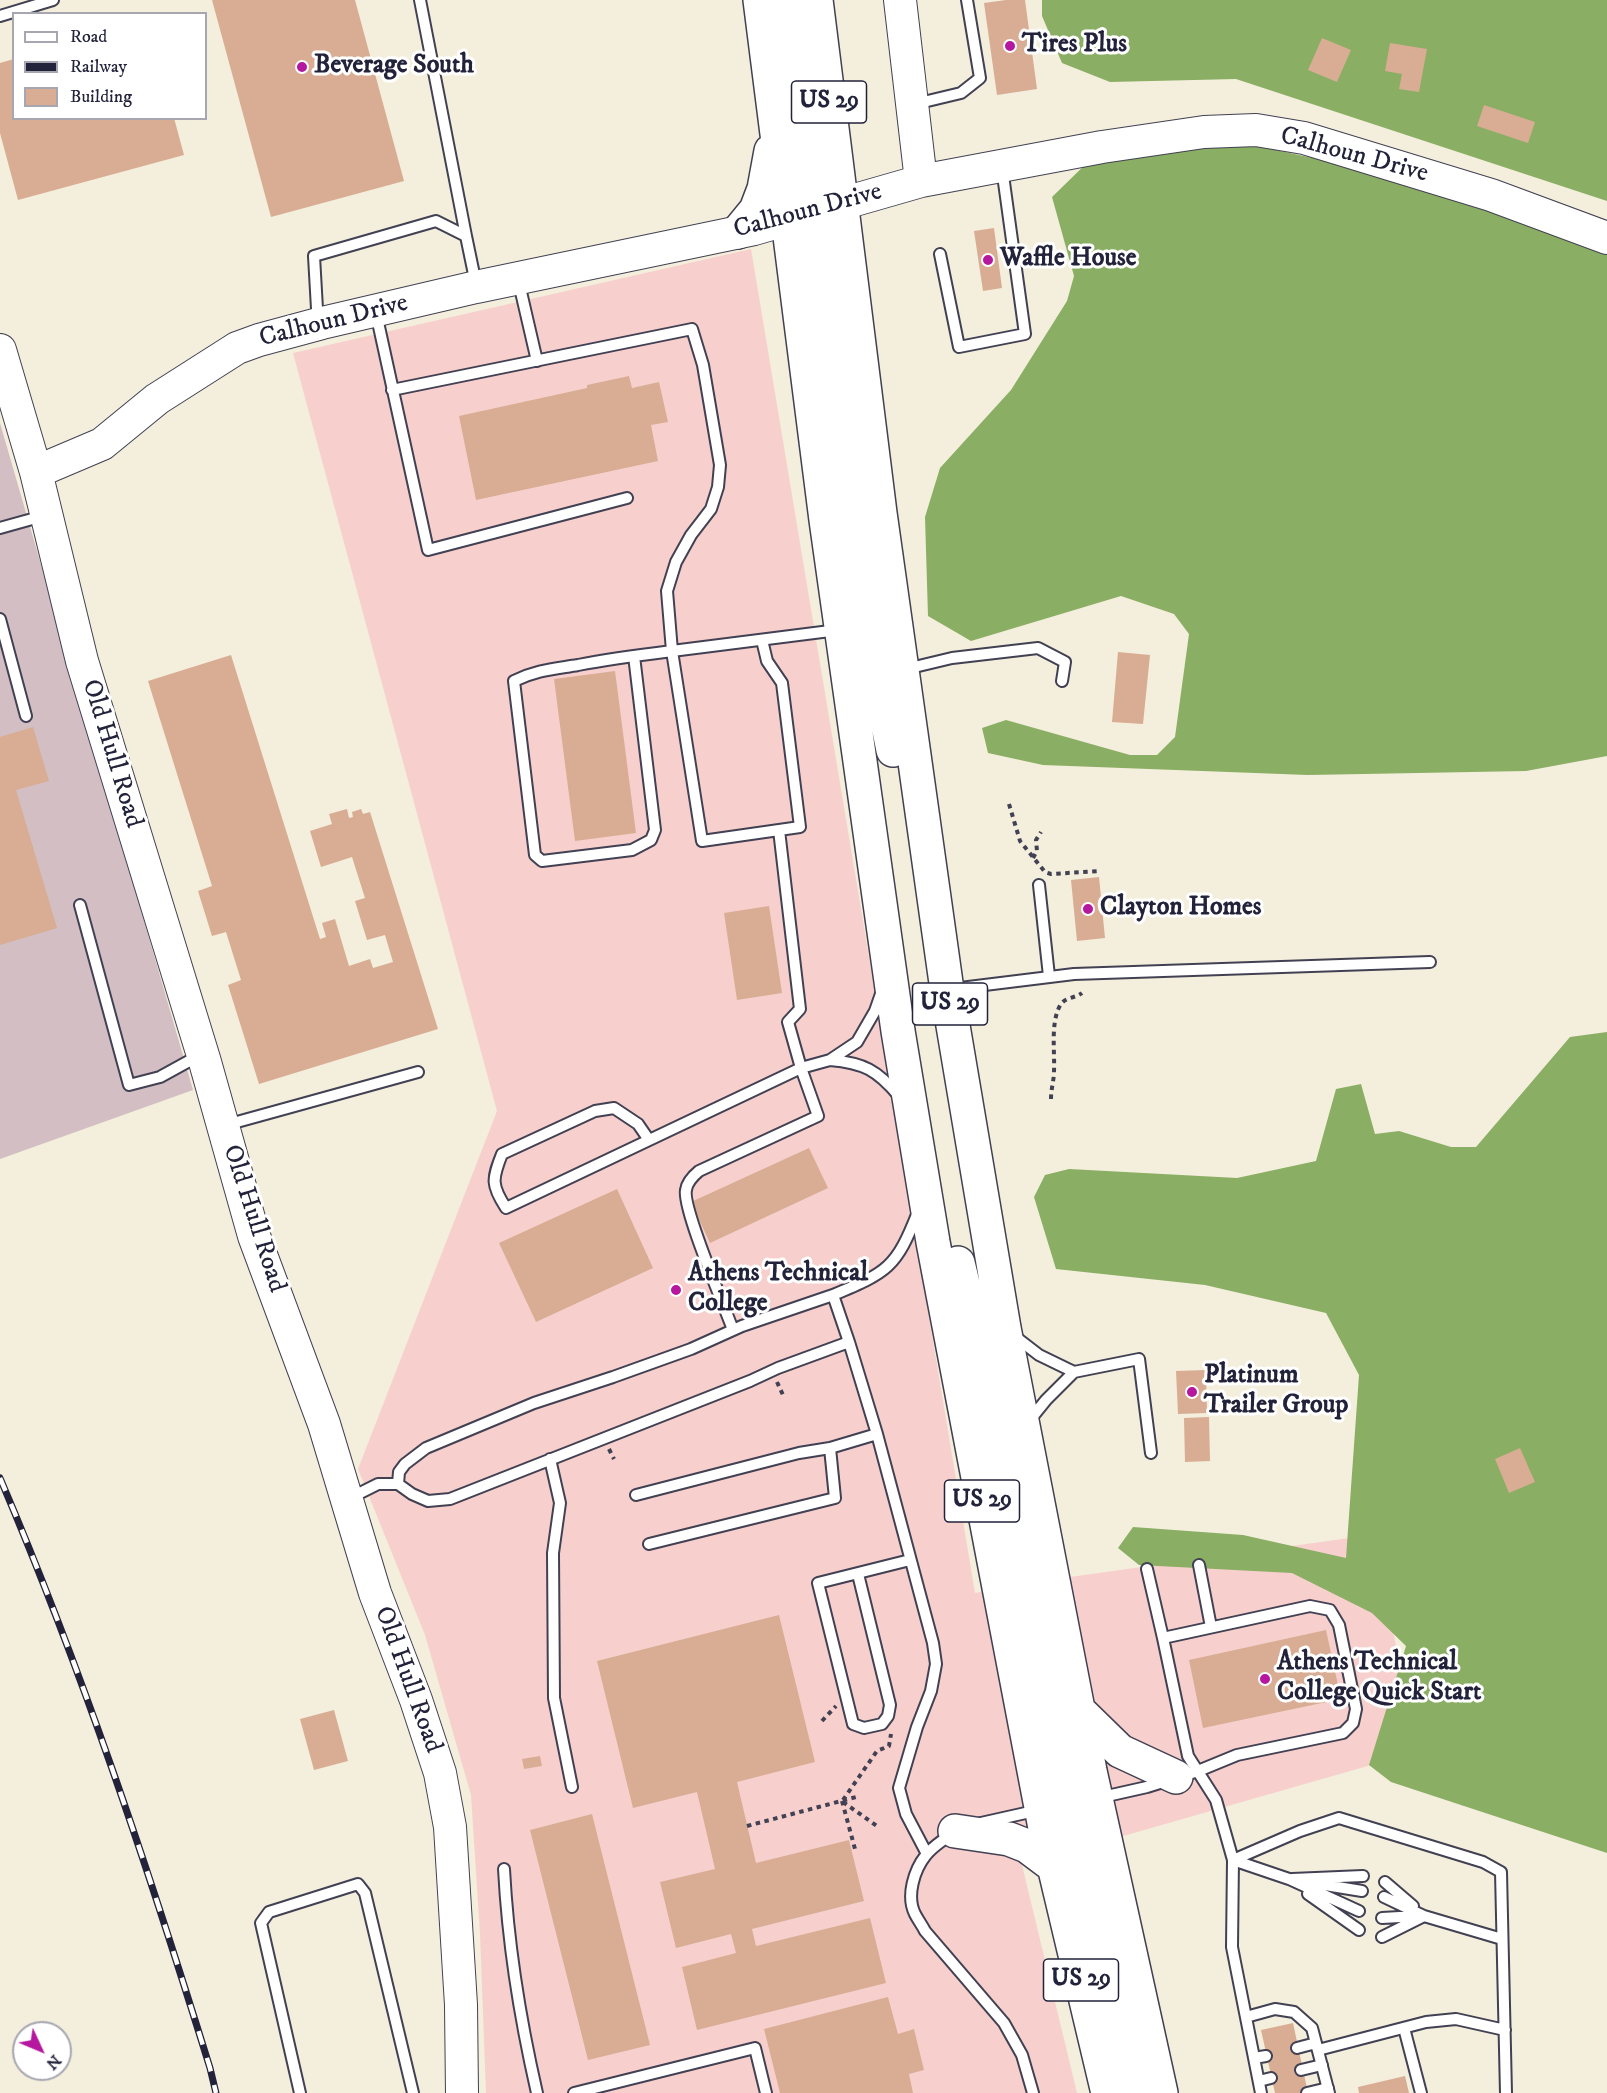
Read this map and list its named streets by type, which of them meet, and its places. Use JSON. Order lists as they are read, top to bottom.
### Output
{
  "streets": {
    "highway": ["US 29"],
    "main road": ["Calhoun Drive", "Old Hull Road"]
  },
  "crossings": [
    ["US 29", "Calhoun Drive"],
    ["Calhoun Drive", "Old Hull Road"]
  ],
  "places": [
    "Tires Plus",
    "Beverage South",
    "Waffle House",
    "Clayton Homes",
    "Athens Technical College",
    "Platinum Trailer Group",
    "Athens Technical College Quick Start"
  ],
  "legend": ["Road", "Railway", "Building"],
  "north": "bottom right"
}
